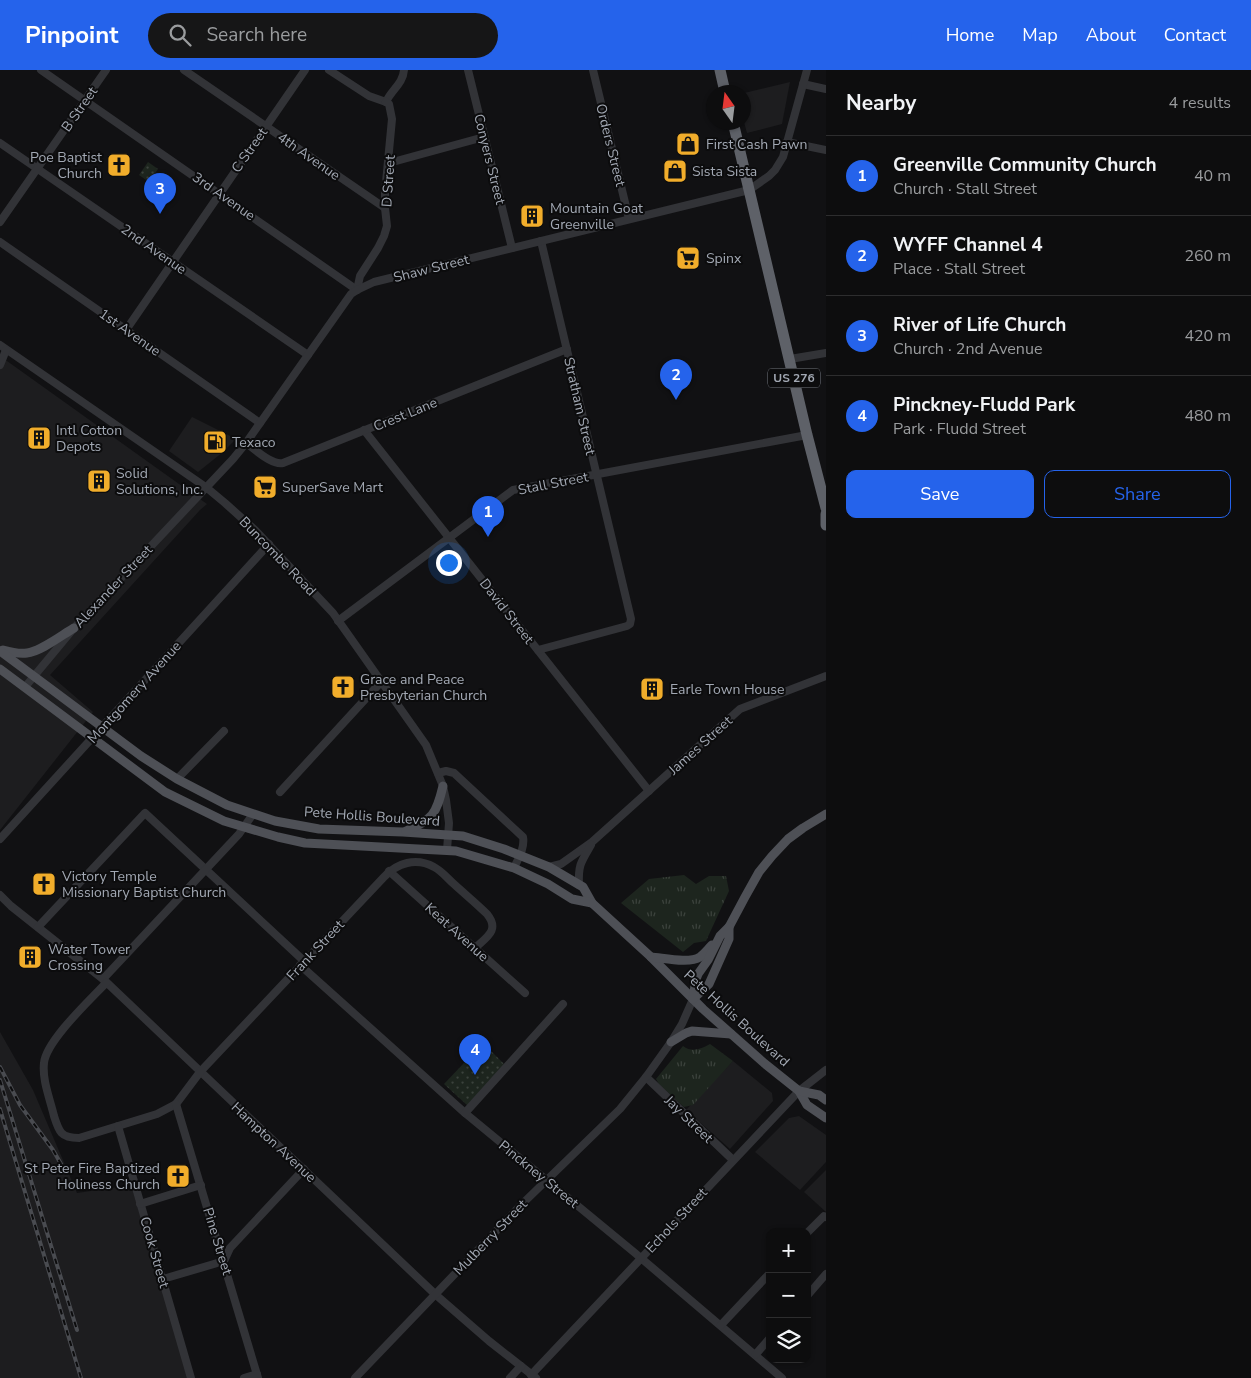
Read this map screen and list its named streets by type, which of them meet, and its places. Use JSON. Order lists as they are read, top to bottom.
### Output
{
  "streets": {
    "highway": ["US 276"],
    "main road": ["Pete Hollis Boulevard"],
    "street": [
      "B Street",
      "Orders Street",
      "C Street",
      "4th Avenue",
      "Conyers Street",
      "D Street",
      "3rd Avenue",
      "2nd Avenue",
      "Shaw Street",
      "1st Avenue",
      "Stratham Street",
      "Crest Lane",
      "Stall Street",
      "Buncombe Road",
      "Alexander Street",
      "David Street",
      "Montgomery Avenue",
      "James Street",
      "Keat Avenue",
      "Frank Street",
      "Jay Street",
      "Hampton Avenue",
      "Pinckney Street",
      "Echols Street",
      "Mulberry Street",
      "Pine Street",
      "Cook Street"
    ]
  },
  "crossings": [
    ["B Street", "3rd Avenue"],
    ["B Street", "2nd Avenue"],
    ["Orders Street", "Shaw Street"],
    ["C Street", "4th Avenue"],
    ["C Street", "3rd Avenue"],
    ["C Street", "2nd Avenue"],
    ["C Street", "1st Avenue"],
    ["4th Avenue", "D Street"],
    ["Conyers Street", "Shaw Street"],
    ["D Street", "3rd Avenue"],
    ["D Street", "Shaw Street"],
    ["3rd Avenue", "Shaw Street"],
    ["2nd Avenue", "Shaw Street"],
    ["Shaw Street", "1st Avenue"],
    ["Shaw Street", "US 276"],
    ["Shaw Street", "Stratham Street"],
    ["Shaw Street", "Crest Lane"],
    ["Shaw Street", "Buncombe Road"],
    ["Shaw Street", "Alexander Street"],
    ["US 276", "Stall Street"],
    ["Stratham Street", "Crest Lane"],
    ["Stratham Street", "Stall Street"],
    ["Stratham Street", "David Street"],
    ["Crest Lane", "David Street"],
    ["Stall Street", "Buncombe Road"],
    ["Stall Street", "David Street"],
    ["Buncombe Road", "Alexander Street"],
    ["Buncombe Road", "Montgomery Avenue"],
    ["Buncombe Road", "Pete Hollis Boulevard"],
    ["Alexander Street", "Pete Hollis Boulevard"],
    ["David Street", "James Street"],
    ["Montgomery Avenue", "Pete Hollis Boulevard"],
    ["James Street", "Pete Hollis Boulevard"],
    ["Pete Hollis Boulevard", "Echols Street"],
    ["Pete Hollis Boulevard", "Mulberry Street"],
    ["Keat Avenue", "Frank Street"],
    ["Frank Street", "Hampton Avenue"],
    ["Frank Street", "Pinckney Street"],
    ["Frank Street", "Pine Street"],
    ["Frank Street", "Cook Street"],
    ["Jay Street", "Echols Street"],
    ["Jay Street", "Mulberry Street"],
    ["Hampton Avenue", "Pinckney Street"],
    ["Hampton Avenue", "Echols Street"],
    ["Hampton Avenue", "Mulberry Street"],
    ["Pinckney Street", "Echols Street"],
    ["Pinckney Street", "Mulberry Street"]
  ],
  "places": {
    "shop": ["First Cash Pawn", "Sista Sista"],
    "church": [
      "Poe Baptist Church",
      "Grace and Peace Presbyterian Church",
      "Victory Temple Missionary Baptist Church",
      "St Peter Fire Baptized Holiness Church"
    ],
    "building": [
      "Mountain Goat Greenville",
      "Intl Cotton Depots",
      "Solid Solutions, Inc.",
      "Earle Town House",
      "Water Tower Crossing"
    ],
    "supermarket": ["Spinx", "SuperSave Mart"],
    "fuel station": ["Texaco"]
  },
  "north": "top",
  "page": {
    "header": "Pinpoint",
    "search": "Search here",
    "nav": [
      "Home",
      "Map",
      "About",
      "Contact"
    ],
    "heading": ["Nearby", "4 results"],
    "list": [
      {
        "mark": "1",
        "name": "Greenville Community Church",
        "note": "Church · Stall Street",
        "value": "40 m"
      },
      {
        "mark": "2",
        "name": "WYFF Channel 4",
        "note": "Place · Stall Street",
        "value": "260 m"
      },
      {
        "mark": "3",
        "name": "River of Life Church",
        "note": "Church · 2nd Avenue",
        "value": "420 m"
      },
      {
        "mark": "4",
        "name": "Pinckney-Fludd Park",
        "note": "Park · Fludd Street",
        "value": "480 m"
      }
    ],
    "pins": [
      "3",
      "2",
      "1",
      "4"
    ],
    "buttons": ["Save", "Share"],
    "map_buttons": ["+", "−"]
  }
}
